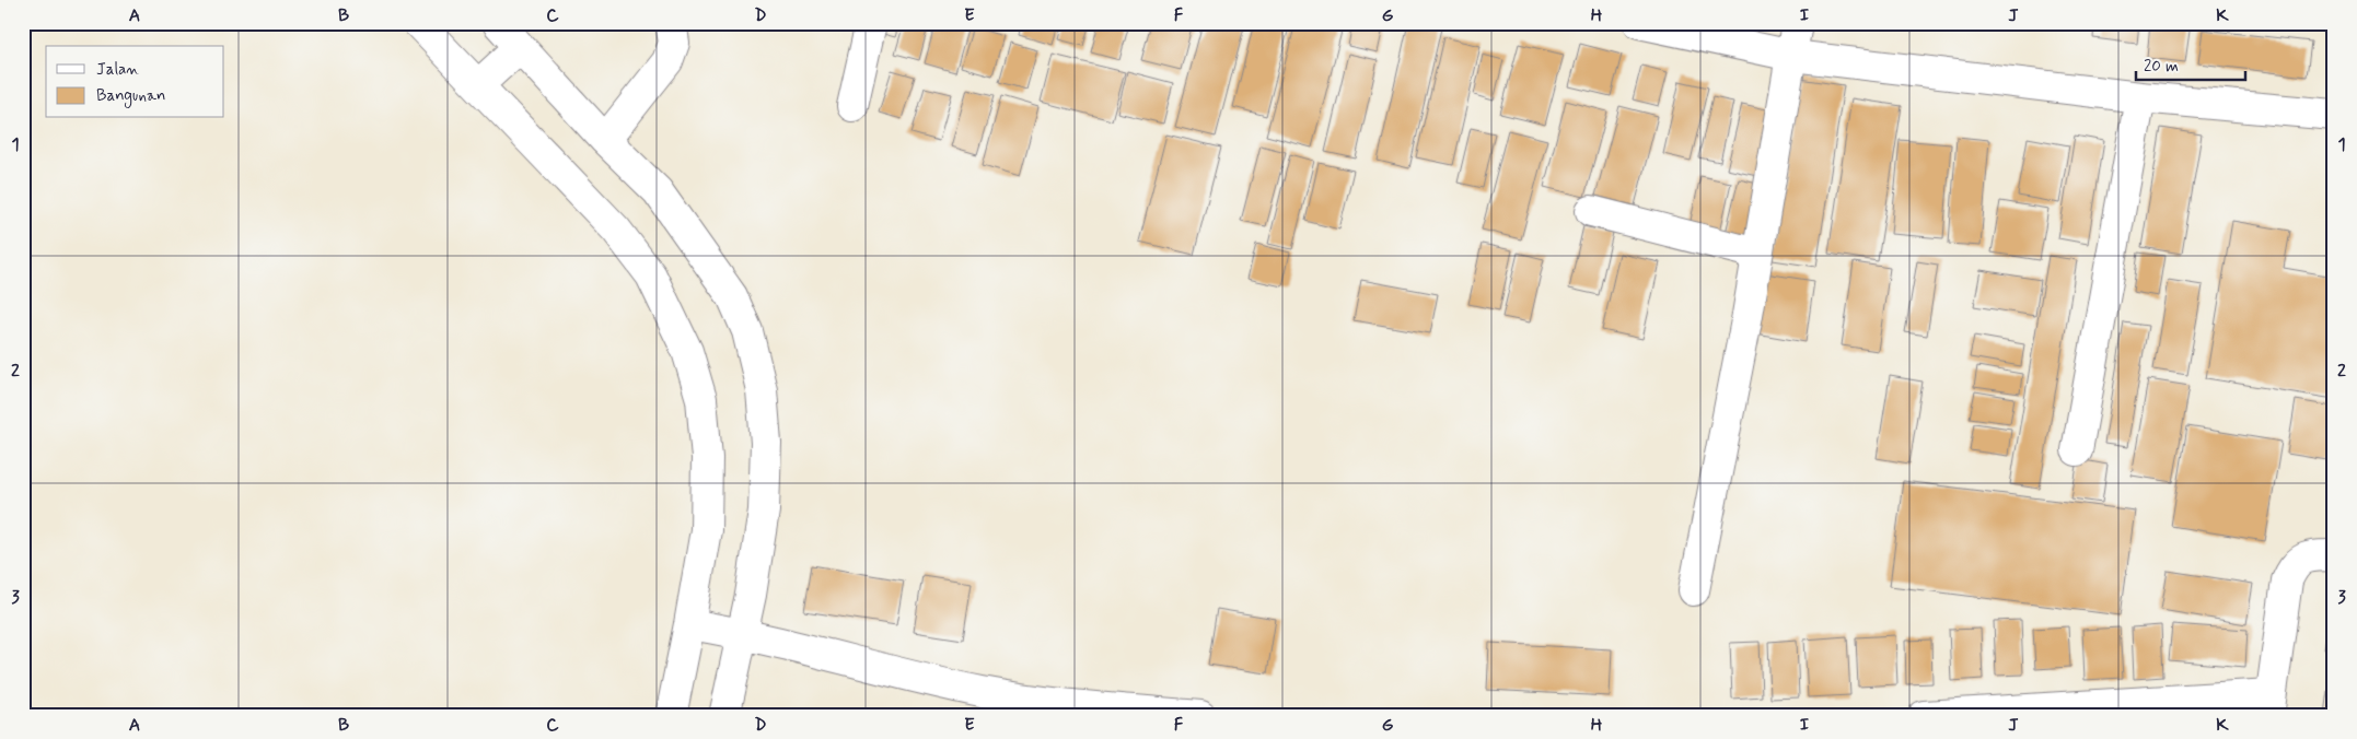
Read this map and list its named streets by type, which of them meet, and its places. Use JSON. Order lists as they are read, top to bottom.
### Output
{
  "legend": ["Jalan", "Bangunan"],
  "scale_bar": "20 m",
  "grid": {
    "columns": [
      "A",
      "B",
      "C",
      "D",
      "E",
      "F",
      "G",
      "H",
      "I",
      "J",
      "K"
    ],
    "rows": ["1", "2", "3"]
  }
}
